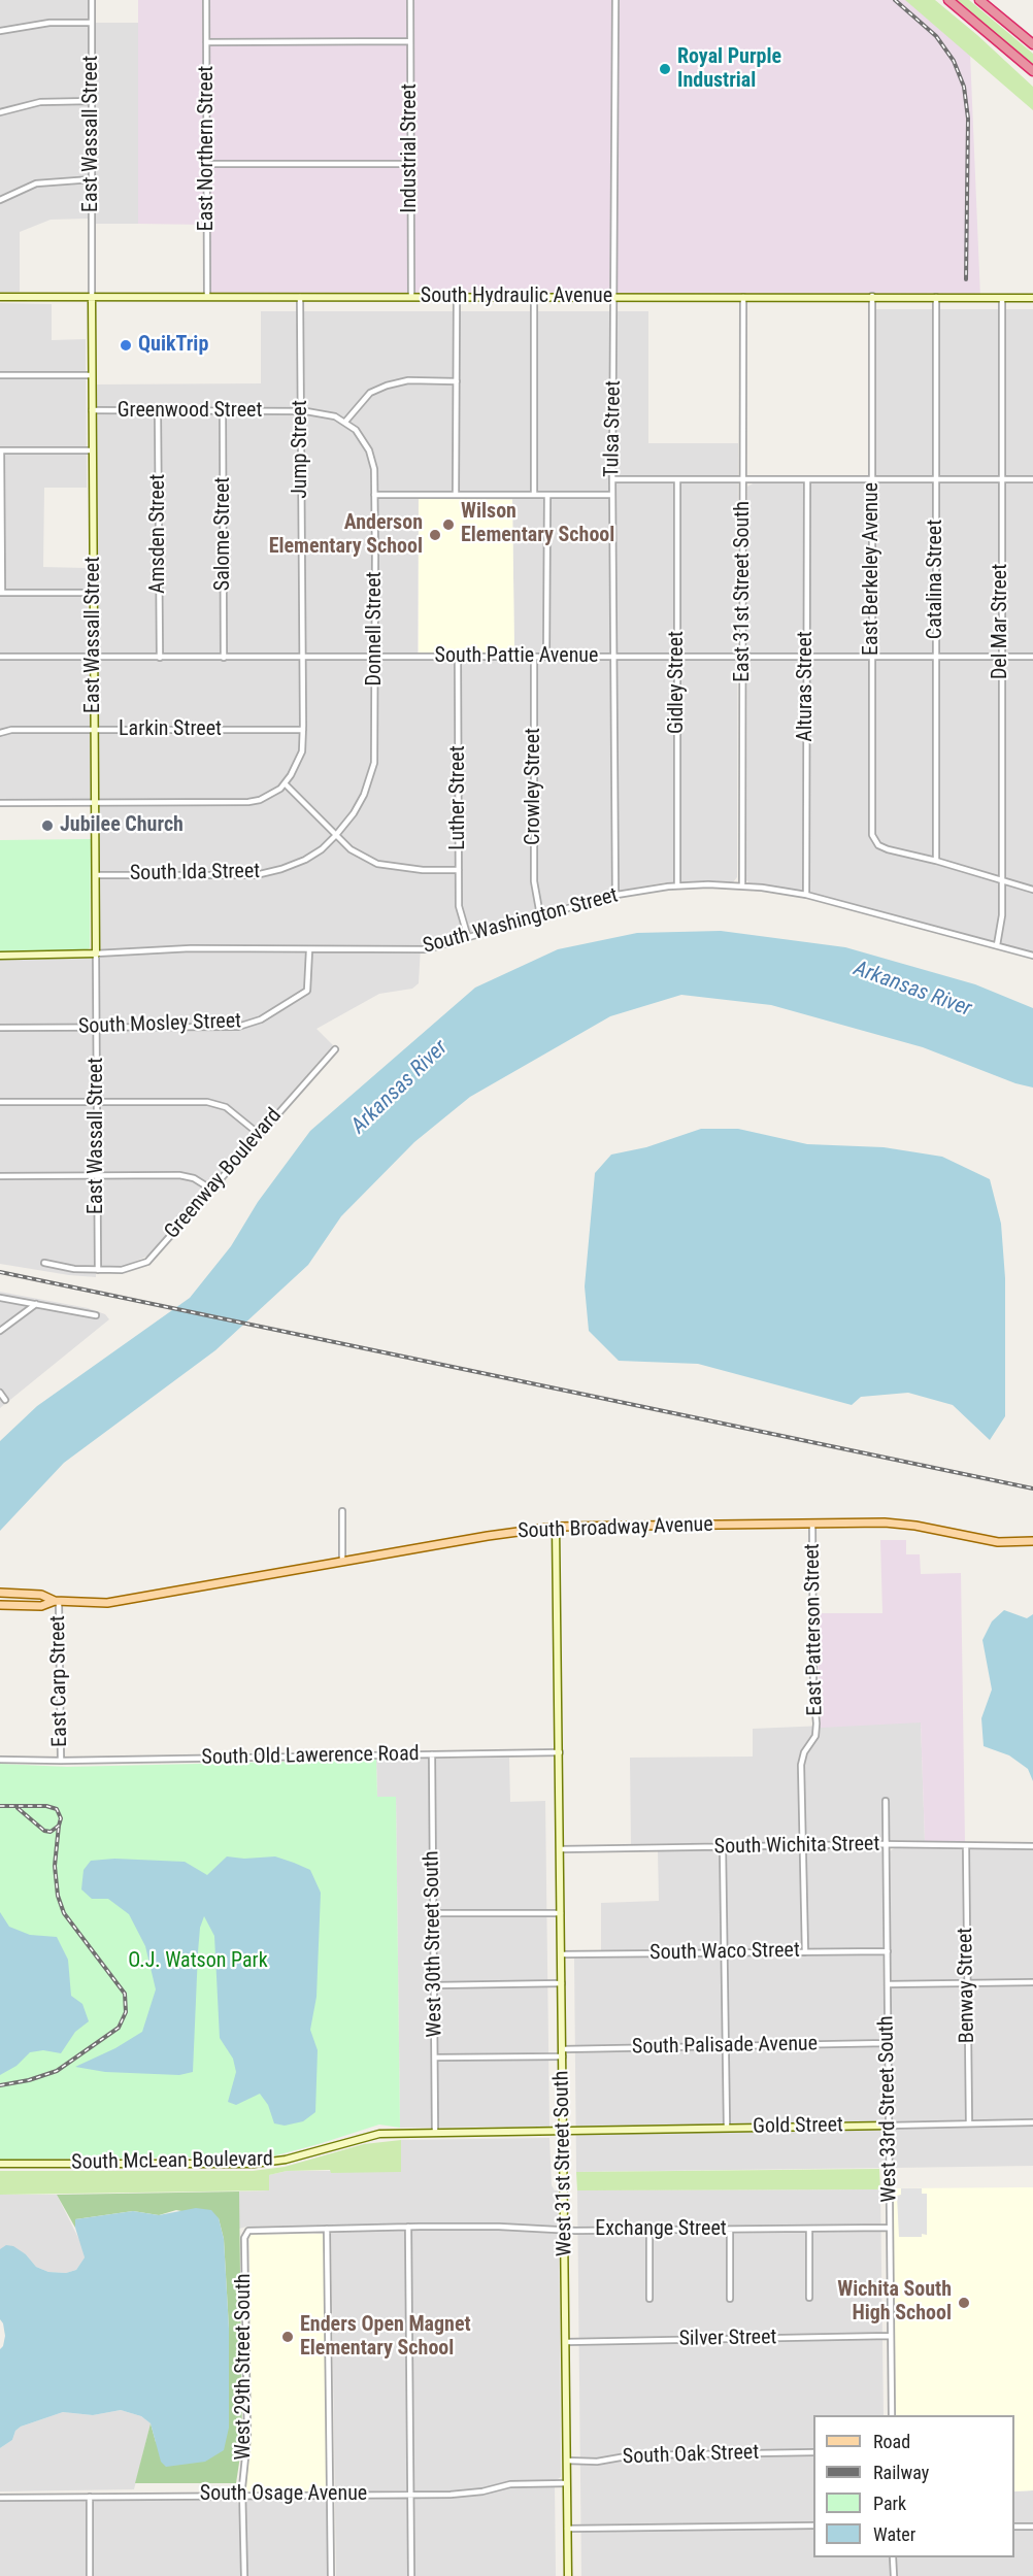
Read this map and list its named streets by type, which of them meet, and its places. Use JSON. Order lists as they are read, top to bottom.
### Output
{
  "streets": {
    "main road": ["South Broadway Avenue"],
    "street": [
      "East Wassall Street",
      "East Northern Street",
      "Industrial Street",
      "South Hydraulic Avenue",
      "Greenwood Street",
      "Tulsa Street",
      "Jump Street",
      "Amsden Street",
      "Salome Street",
      "East Berkeley Avenue",
      "Catalina Street",
      "East 31st Street South",
      "Del Mar Street",
      "Donnell Street",
      "South Pattie Avenue",
      "Gidley Street",
      "Alturas Street",
      "Larkin Street",
      "Crowley Street",
      "Luther Street",
      "South Ida Street",
      "South Washington Street",
      "South Mosley Street",
      "Greenway Boulevard",
      "East Patterson Street",
      "East Carp Street",
      "South Old Lawerence Road",
      "South Wichita Street",
      "West 30th Street South",
      "South Waco Street",
      "Benway Street",
      "South Palisade Avenue",
      "West 33rd Street South",
      "Gold Street",
      "South McLean Boulevard",
      "West 31st Street South",
      "Exchange Street",
      "Silver Street",
      "West 29th Street South",
      "South Oak Street",
      "South Osage Avenue"
    ]
  },
  "crossings": [
    ["East Wassall Street", "South Hydraulic Avenue"],
    ["East Wassall Street", "Greenwood Street"],
    ["East Wassall Street", "South Pattie Avenue"],
    ["East Wassall Street", "Larkin Street"],
    ["East Wassall Street", "South Ida Street"],
    ["East Wassall Street", "South Washington Street"],
    ["East Wassall Street", "South Mosley Street"],
    ["East Wassall Street", "Greenway Boulevard"],
    ["East Northern Street", "South Hydraulic Avenue"],
    ["Industrial Street", "South Hydraulic Avenue"],
    ["South Hydraulic Avenue", "Tulsa Street"],
    ["South Hydraulic Avenue", "Jump Street"],
    ["South Hydraulic Avenue", "East Berkeley Avenue"],
    ["South Hydraulic Avenue", "Catalina Street"],
    ["South Hydraulic Avenue", "East 31st Street South"],
    ["South Hydraulic Avenue", "Del Mar Street"],
    ["Greenwood Street", "Jump Street"],
    ["Greenwood Street", "Amsden Street"],
    ["Greenwood Street", "Salome Street"],
    ["Greenwood Street", "Donnell Street"],
    ["Tulsa Street", "South Pattie Avenue"],
    ["Tulsa Street", "South Washington Street"],
    ["Jump Street", "South Pattie Avenue"],
    ["Jump Street", "Larkin Street"],
    ["Amsden Street", "South Pattie Avenue"],
    ["Salome Street", "South Pattie Avenue"],
    ["East Berkeley Avenue", "Catalina Street"],
    ["East Berkeley Avenue", "South Pattie Avenue"],
    ["Catalina Street", "South Pattie Avenue"],
    ["East 31st Street South", "South Pattie Avenue"],
    ["East 31st Street South", "South Washington Street"],
    ["Del Mar Street", "South Pattie Avenue"],
    ["Del Mar Street", "South Washington Street"],
    ["Donnell Street", "South Pattie Avenue"],
    ["Donnell Street", "South Ida Street"],
    ["South Pattie Avenue", "Gidley Street"],
    ["South Pattie Avenue", "Alturas Street"],
    ["South Pattie Avenue", "Crowley Street"],
    ["South Pattie Avenue", "Luther Street"],
    ["Gidley Street", "South Washington Street"],
    ["Alturas Street", "South Washington Street"],
    ["Crowley Street", "South Washington Street"],
    ["Luther Street", "South Washington Street"],
    ["South Washington Street", "South Mosley Street"],
    ["South Broadway Avenue", "East Patterson Street"],
    ["South Broadway Avenue", "East Carp Street"],
    ["East Patterson Street", "South Wichita Street"],
    ["East Carp Street", "South Old Lawerence Road"],
    ["South Old Lawerence Road", "West 30th Street South"],
    ["South Old Lawerence Road", "West 31st Street South"],
    ["South Wichita Street", "Benway Street"],
    ["South Wichita Street", "West 33rd Street South"],
    ["South Wichita Street", "West 31st Street South"],
    ["West 30th Street South", "South Palisade Avenue"],
    ["West 30th Street South", "South McLean Boulevard"],
    ["South Waco Street", "West 33rd Street South"],
    ["South Waco Street", "West 31st Street South"],
    ["Benway Street", "Gold Street"],
    ["South Palisade Avenue", "West 33rd Street South"],
    ["South Palisade Avenue", "West 31st Street South"],
    ["West 33rd Street South", "Gold Street"],
    ["West 33rd Street South", "Exchange Street"],
    ["West 33rd Street South", "Silver Street"],
    ["Gold Street", "South McLean Boulevard"],
    ["Gold Street", "West 31st Street South"],
    ["South McLean Boulevard", "West 31st Street South"],
    ["West 31st Street South", "Exchange Street"],
    ["West 31st Street South", "Silver Street"],
    ["West 31st Street South", "South Oak Street"],
    ["West 31st Street South", "South Osage Avenue"],
    ["Exchange Street", "West 29th Street South"],
    ["West 29th Street South", "South Osage Avenue"]
  ],
  "water": ["Arkansas River"],
  "parks": ["O.J. Watson Park"],
  "places": [
    "Royal Purple Industrial",
    "QuikTrip",
    "Wilson Elementary School",
    "Anderson Elementary School",
    "Jubilee Church",
    "Wichita South High School",
    "Enders Open Magnet Elementary School"
  ],
  "legend": [
    "Road",
    "Railway",
    "Park",
    "Water"
  ]
}
